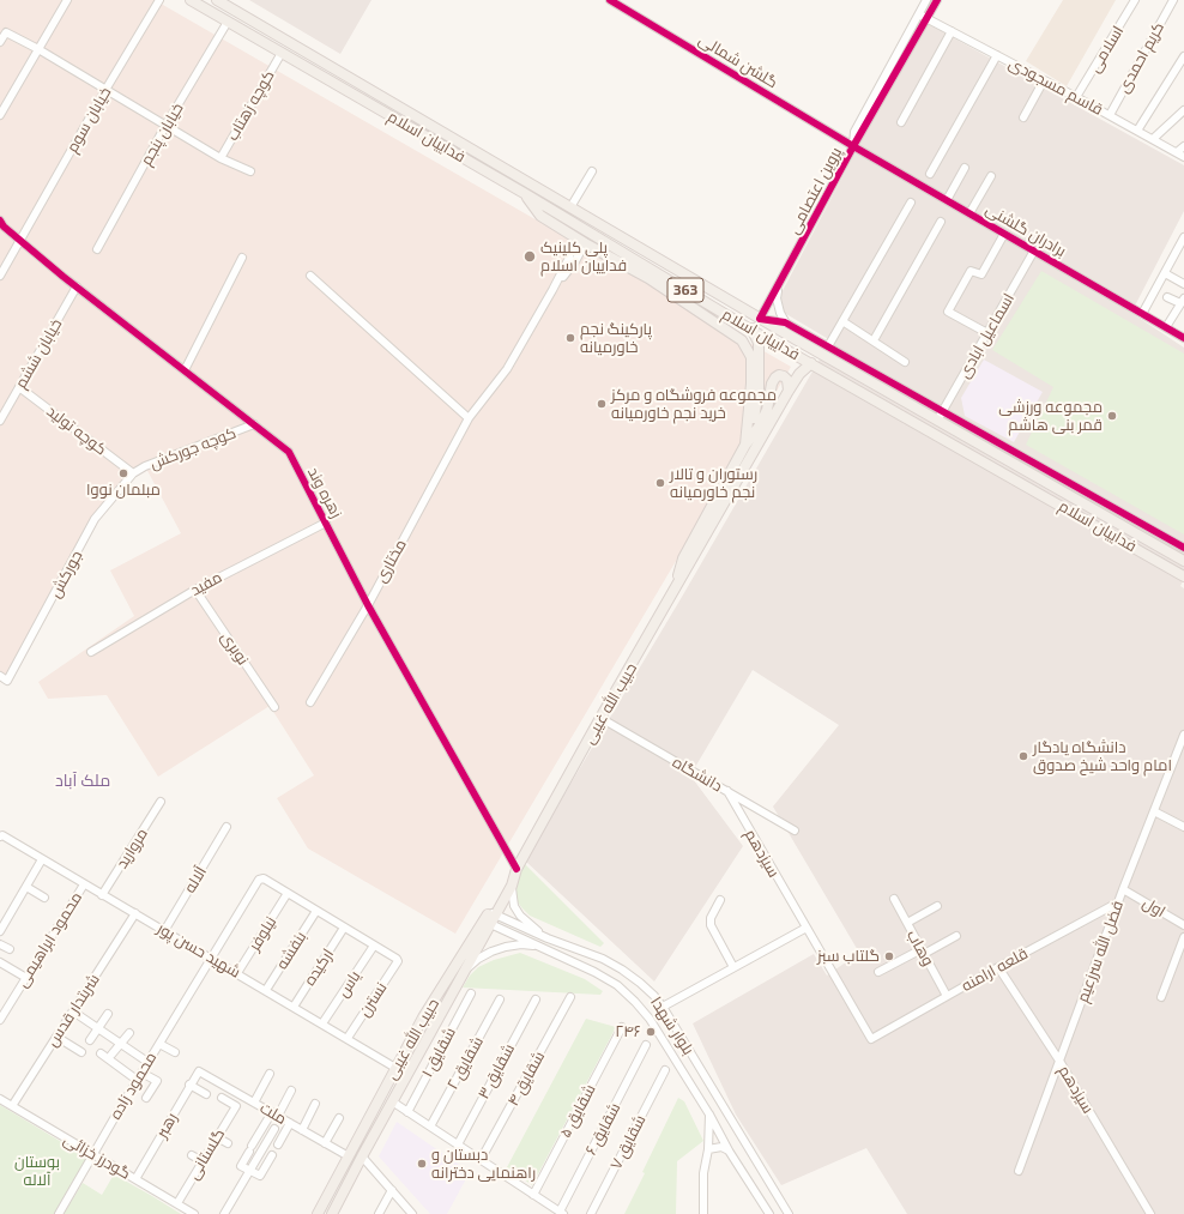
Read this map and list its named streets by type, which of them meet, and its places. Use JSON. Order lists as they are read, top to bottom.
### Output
{
  "streets": {
    "main road": ["فداییان اسلام", "363", "حبیب الله غیبی"],
    "street": [
      "اسلامی",
      "کریم احمدی",
      "گلشن شمالی",
      "قاسم مسجودی",
      "کوچه زهتاب",
      "خیابان سوم",
      "خیابان پنجم",
      "پروین اعتصامی",
      "برادران گلشنی",
      "اسماعیل ابادی",
      "خیابان ششم",
      "کوچه تولید",
      "کوچه جورکش",
      "زهره وند",
      "مختاری",
      "جورکش",
      "مفید",
      "نوبری",
      "دانشگاه",
      "مروارید",
      "سیزدهم",
      "آلاله",
      "اول",
      "نیلوفر",
      "محمود ابراهیمی",
      "وهاب",
      "شهید حسن پور",
      "بنفشه",
      "فضل الله سرزعیم",
      "ارکیده",
      "قلعه ارامنه",
      "یاس",
      "نسترن",
      "شربتدار قدس",
      "بلوار شهدا",
      "شقایق ۱",
      "شقایق ۲",
      "شقایق ۳",
      "شقایق ۴",
      "محمود زاده",
      "شقایق ۵",
      "ملت",
      "رهبر",
      "شقایق ۶",
      "شقایق ۷",
      "گلستانی",
      "گودرز خزائی"
    ]
  },
  "crossings": [
    ["اسلامی", "قاسم مسجودی"],
    ["کریم احمدی", "قاسم مسجودی"],
    ["گلشن شمالی", "پروین اعتصامی"],
    ["گلشن شمالی", "برادران گلشنی"],
    ["قاسم مسجودی", "پروین اعتصامی"],
    ["کوچه زهتاب", "فداییان اسلام"],
    ["خیابان سوم", "زهره وند"],
    ["خیابان پنجم", "فداییان اسلام"],
    ["فداییان اسلام", "پروین اعتصامی"],
    ["فداییان اسلام", "اسماعیل ابادی"],
    ["فداییان اسلام", "حبیب الله غیبی"],
    ["پروین اعتصامی", "برادران گلشنی"],
    ["برادران گلشنی", "اسماعیل ابادی"],
    ["خیابان ششم", "کوچه تولید"],
    ["خیابان ششم", "زهره وند"],
    ["کوچه تولید", "کوچه جورکش"],
    ["کوچه تولید", "جورکش"],
    ["کوچه جورکش", "زهره وند"],
    ["کوچه جورکش", "جورکش"],
    ["زهره وند", "مختاری"],
    ["زهره وند", "مفید"],
    ["زهره وند", "حبیب الله غیبی"],
    ["مفید", "نوبری"],
    ["حبیب الله غیبی", "دانشگاه"],
    ["حبیب الله غیبی", "شهید حسن پور"],
    ["حبیب الله غیبی", "بلوار شهدا"],
    ["حبیب الله غیبی", "ملت"],
    ["دانشگاه", "سیزدهم"],
    ["مروارید", "شهید حسن پور"],
    ["سیزدهم", "فضل الله سرزعیم"],
    ["سیزدهم", "قلعه ارامنه"],
    ["آلاله", "شهید حسن پور"],
    ["اول", "فضل الله سرزعیم"],
    ["نیلوفر", "شهید حسن پور"],
    ["نیلوفر", "محمود زاده"],
    ["محمود ابراهیمی", "شهید حسن پور"],
    ["وهاب", "قلعه ارامنه"],
    ["شهید حسن پور", "بنفشه"],
    ["شهید حسن پور", "ارکیده"],
    ["شهید حسن پور", "یاس"],
    ["شهید حسن پور", "نسترن"],
    ["شهید حسن پور", "شربتدار قدس"],
    ["شهید حسن پور", "محمود زاده"],
    ["فضل الله سرزعیم", "قلعه ارامنه"],
    ["یاس", "نسترن"],
    ["شربتدار قدس", "گودرز خزائی"],
    ["محمود زاده", "گودرز خزائی"],
    ["ملت", "رهبر"],
    ["رهبر", "گودرز خزائی"],
    ["گلستانی", "گودرز خزائی"]
  ],
  "districts": ["ملک آباد"],
  "parks": ["بوستان آلاله"],
  "places": [
    "پلی کلینیک فداییان اسلام",
    "پارکینگ نجم خاورمیانه",
    "مجموعه فروشگاه و مرکز خرید نجم خاورمیانه",
    "مجموعه ورزشی قمر بنی هاشم",
    "مبلمان نووا",
    "رستوران و تالار نجم خاورمیانه",
    "دانشگاه یادگار امام واحد شیخ صدوق",
    "گلتاب سبز",
    "۲۴۶",
    "دبستان و راهنمایی دخترانه"
  ]
}
